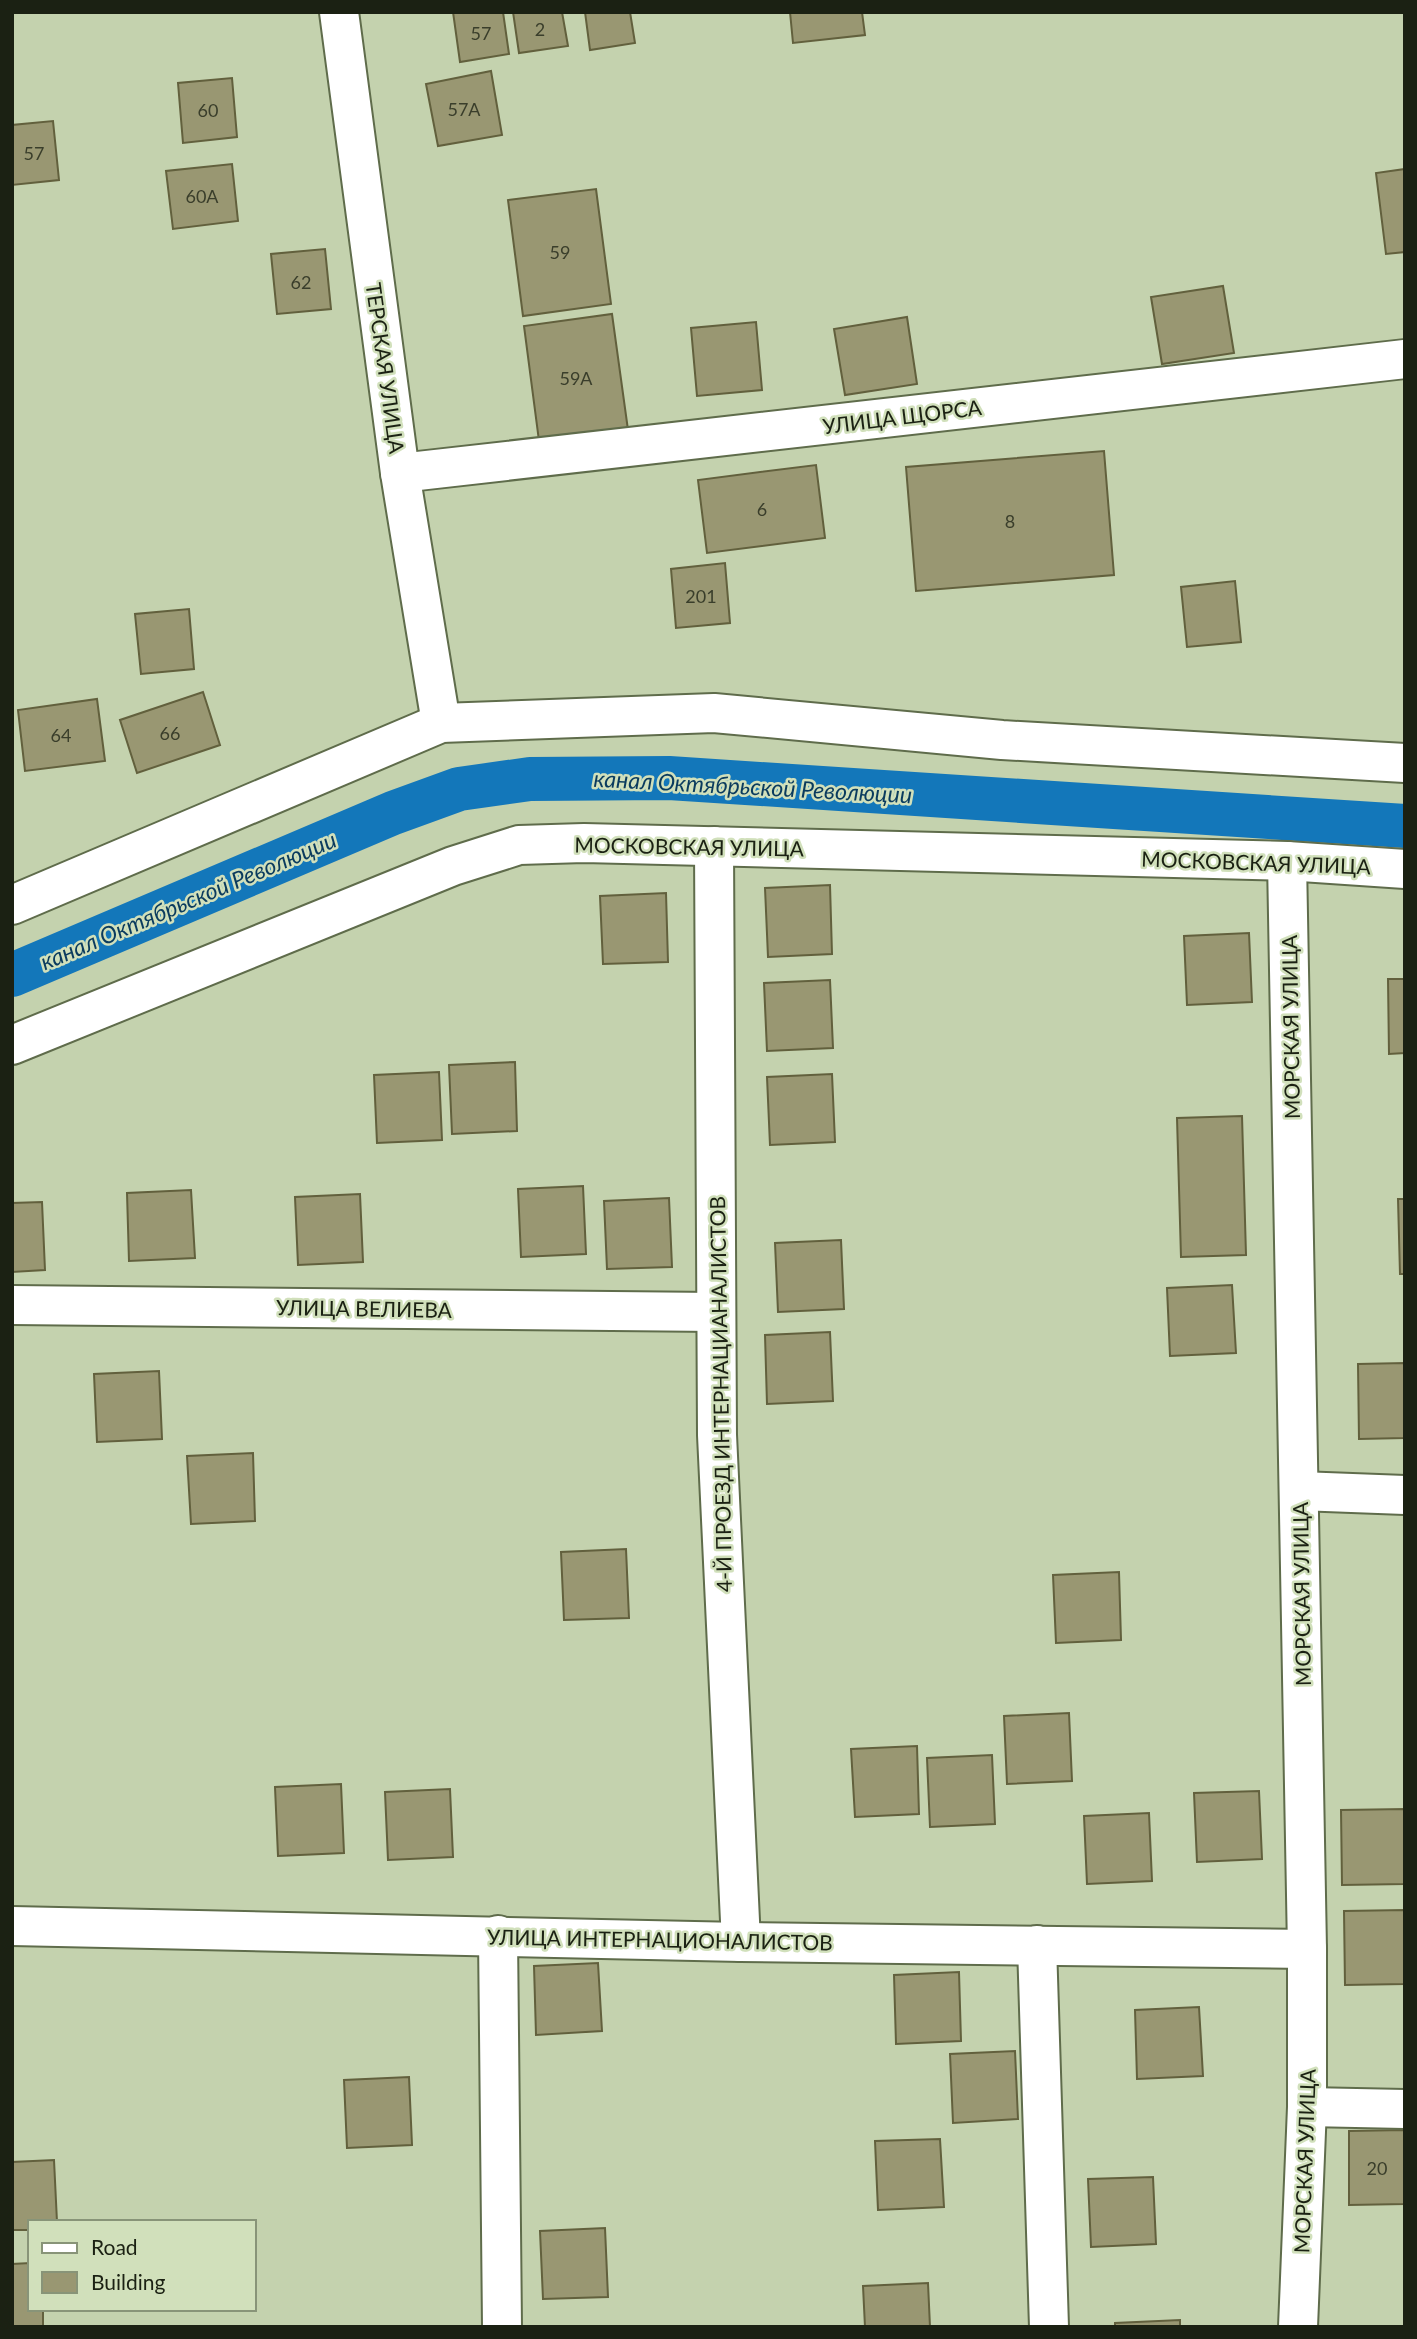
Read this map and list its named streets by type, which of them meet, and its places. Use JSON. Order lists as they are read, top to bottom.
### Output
{
  "streets": {
    "street": [
      "ТЕРСКАЯ УЛИЦА",
      "УЛИЦА ЩОРСА",
      "МОСКОВСКАЯ УЛИЦА",
      "МОРСКАЯ УЛИЦА",
      "УЛИЦА ВЕЛИЕВА",
      "4-Й ПРОЕЗД ИНТЕРНАЦИАНАЛИСТОВ",
      "УЛИЦА ИНТЕРНАЦИОНАЛИСТОВ"
    ]
  },
  "crossings": [
    ["ТЕРСКАЯ УЛИЦА", "УЛИЦА ЩОРСА"],
    ["МОСКОВСКАЯ УЛИЦА", "МОРСКАЯ УЛИЦА"],
    ["МОСКОВСКАЯ УЛИЦА", "4-Й ПРОЕЗД ИНТЕРНАЦИАНАЛИСТОВ"],
    ["МОРСКАЯ УЛИЦА", "УЛИЦА ИНТЕРНАЦИОНАЛИСТОВ"],
    ["УЛИЦА ВЕЛИЕВА", "4-Й ПРОЕЗД ИНТЕРНАЦИАНАЛИСТОВ"],
    ["4-Й ПРОЕЗД ИНТЕРНАЦИАНАЛИСТОВ", "УЛИЦА ИНТЕРНАЦИОНАЛИСТОВ"]
  ],
  "water": ["канал Октябрьской Революции"],
  "house_numbers": [
    "2",
    "57",
    "57А",
    "60",
    "57",
    "60А",
    "59",
    "62",
    "59А",
    "6",
    "8",
    "201",
    "66",
    "64",
    "20"
  ],
  "legend": ["Road", "Building"]
}
